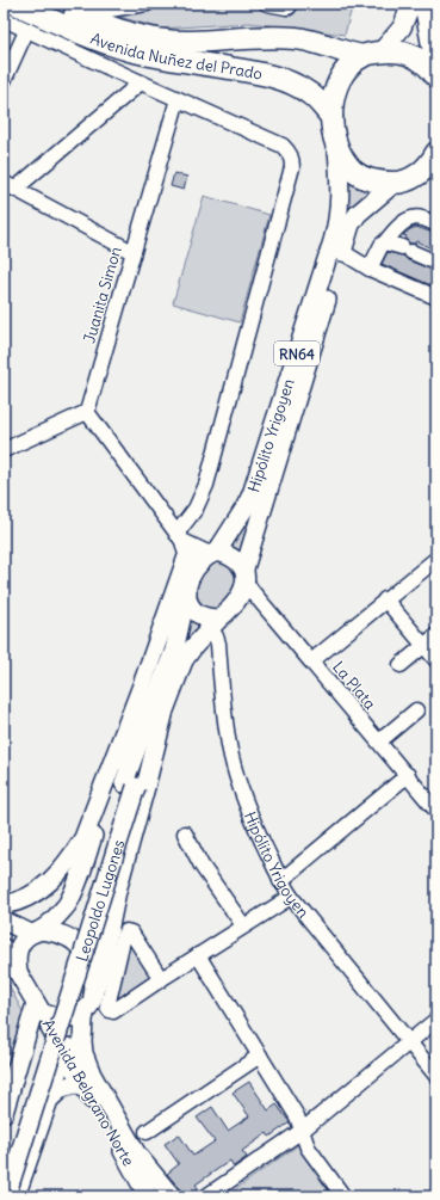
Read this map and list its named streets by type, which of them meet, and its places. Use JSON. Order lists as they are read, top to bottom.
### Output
{
  "streets": {
    "highway": ["Avenida Nuñez del Prado", "RN64"],
    "main road": ["Hipólito Yrigoyen", "Leopoldo Lugones", "Avenida Belgrano Norte"],
    "street": ["Juanita Simon", "La Plata"]
  },
  "crossings": [
    ["Avenida Nuñez del Prado", "RN64"],
    ["RN64", "Hipólito Yrigoyen"],
    ["RN64", "La Plata"],
    ["RN64", "Leopoldo Lugones"],
    ["Hipólito Yrigoyen", "La Plata"],
    ["Hipólito Yrigoyen", "Leopoldo Lugones"],
    ["La Plata", "Leopoldo Lugones"]
  ]
}
